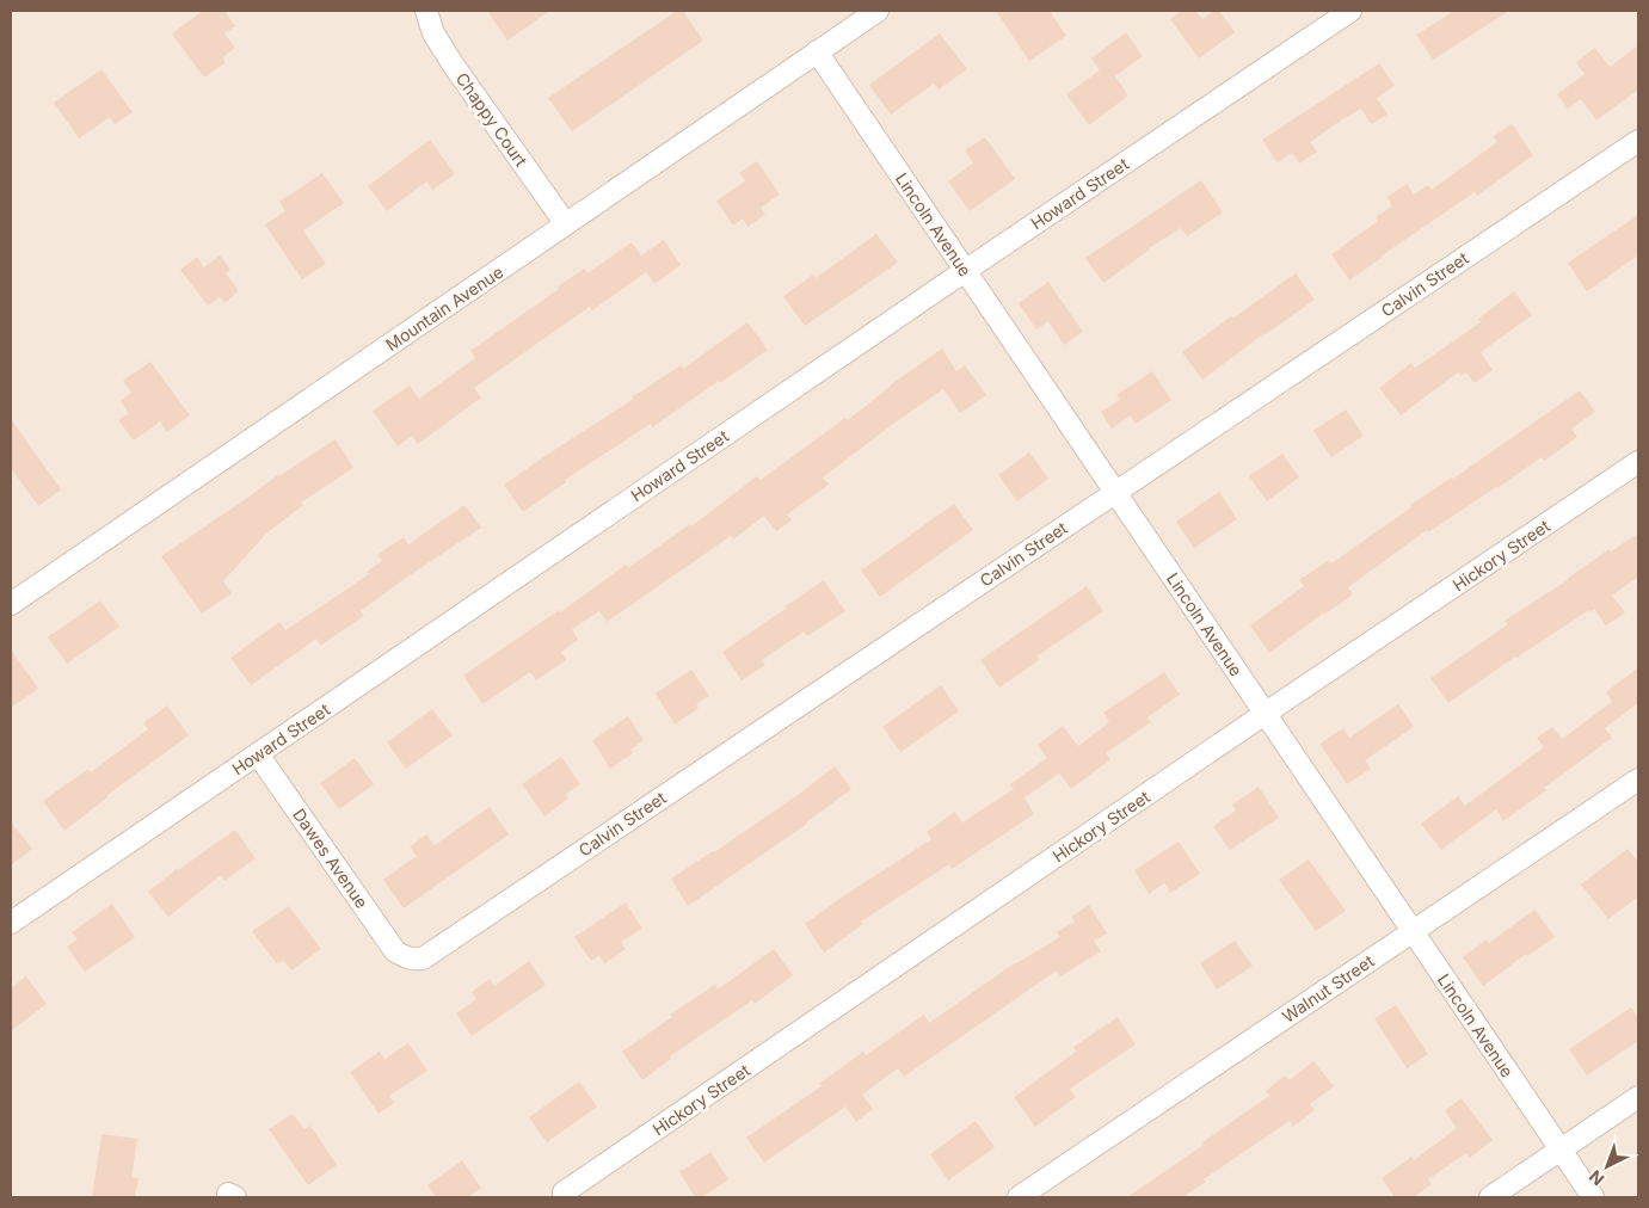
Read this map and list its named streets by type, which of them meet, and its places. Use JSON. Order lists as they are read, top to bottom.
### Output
{
  "streets": {
    "street": [
      "Chappy Court",
      "Howard Street",
      "Lincoln Avenue",
      "Calvin Street",
      "Mountain Avenue",
      "Hickory Street",
      "Dawes Avenue",
      "Walnut Street"
    ]
  },
  "crossings": [
    ["Chappy Court", "Mountain Avenue"],
    ["Howard Street", "Lincoln Avenue"],
    ["Howard Street", "Dawes Avenue"],
    ["Lincoln Avenue", "Calvin Street"],
    ["Lincoln Avenue", "Mountain Avenue"],
    ["Lincoln Avenue", "Hickory Street"],
    ["Lincoln Avenue", "Walnut Street"],
    ["Calvin Street", "Dawes Avenue"]
  ],
  "north": "bottom left"
}
